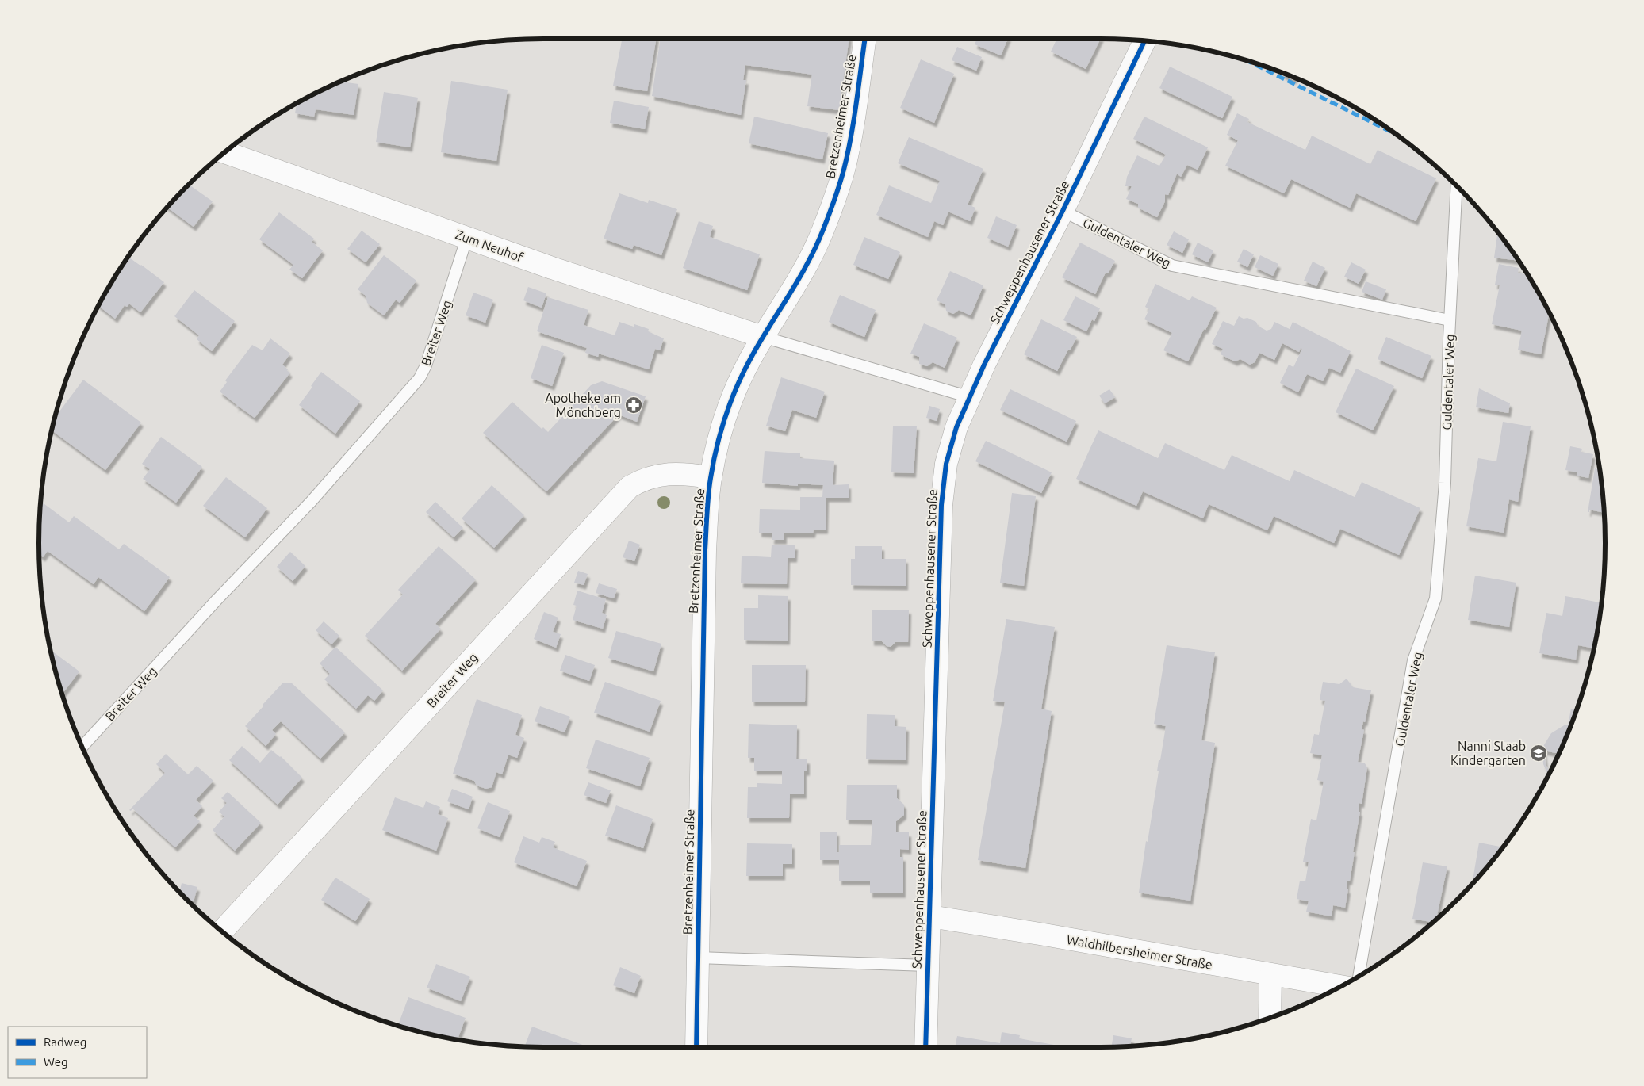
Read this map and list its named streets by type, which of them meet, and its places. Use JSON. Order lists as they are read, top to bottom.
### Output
{
  "streets": {
    "street": [
      "Bretzenheimer Straße",
      "Zum Neuhof",
      "Schweppenhausener Straße",
      "Breiter Weg",
      "Waldhilbersheimer Straße"
    ],
    "lane": ["Guldentaler Weg"]
  },
  "crossings": [
    ["Bretzenheimer Straße", "Zum Neuhof"],
    ["Bretzenheimer Straße", "Breiter Weg"],
    ["Guldentaler Weg", "Schweppenhausener Straße"],
    ["Zum Neuhof", "Breiter Weg"],
    ["Schweppenhausener Straße", "Waldhilbersheimer Straße"]
  ],
  "places": {
    "pharmacy": ["Apotheke am Mönchberg"],
    "school or university": ["Nanni Staab Kindergarten"]
  },
  "legend": ["Radweg", "Weg"]
}
